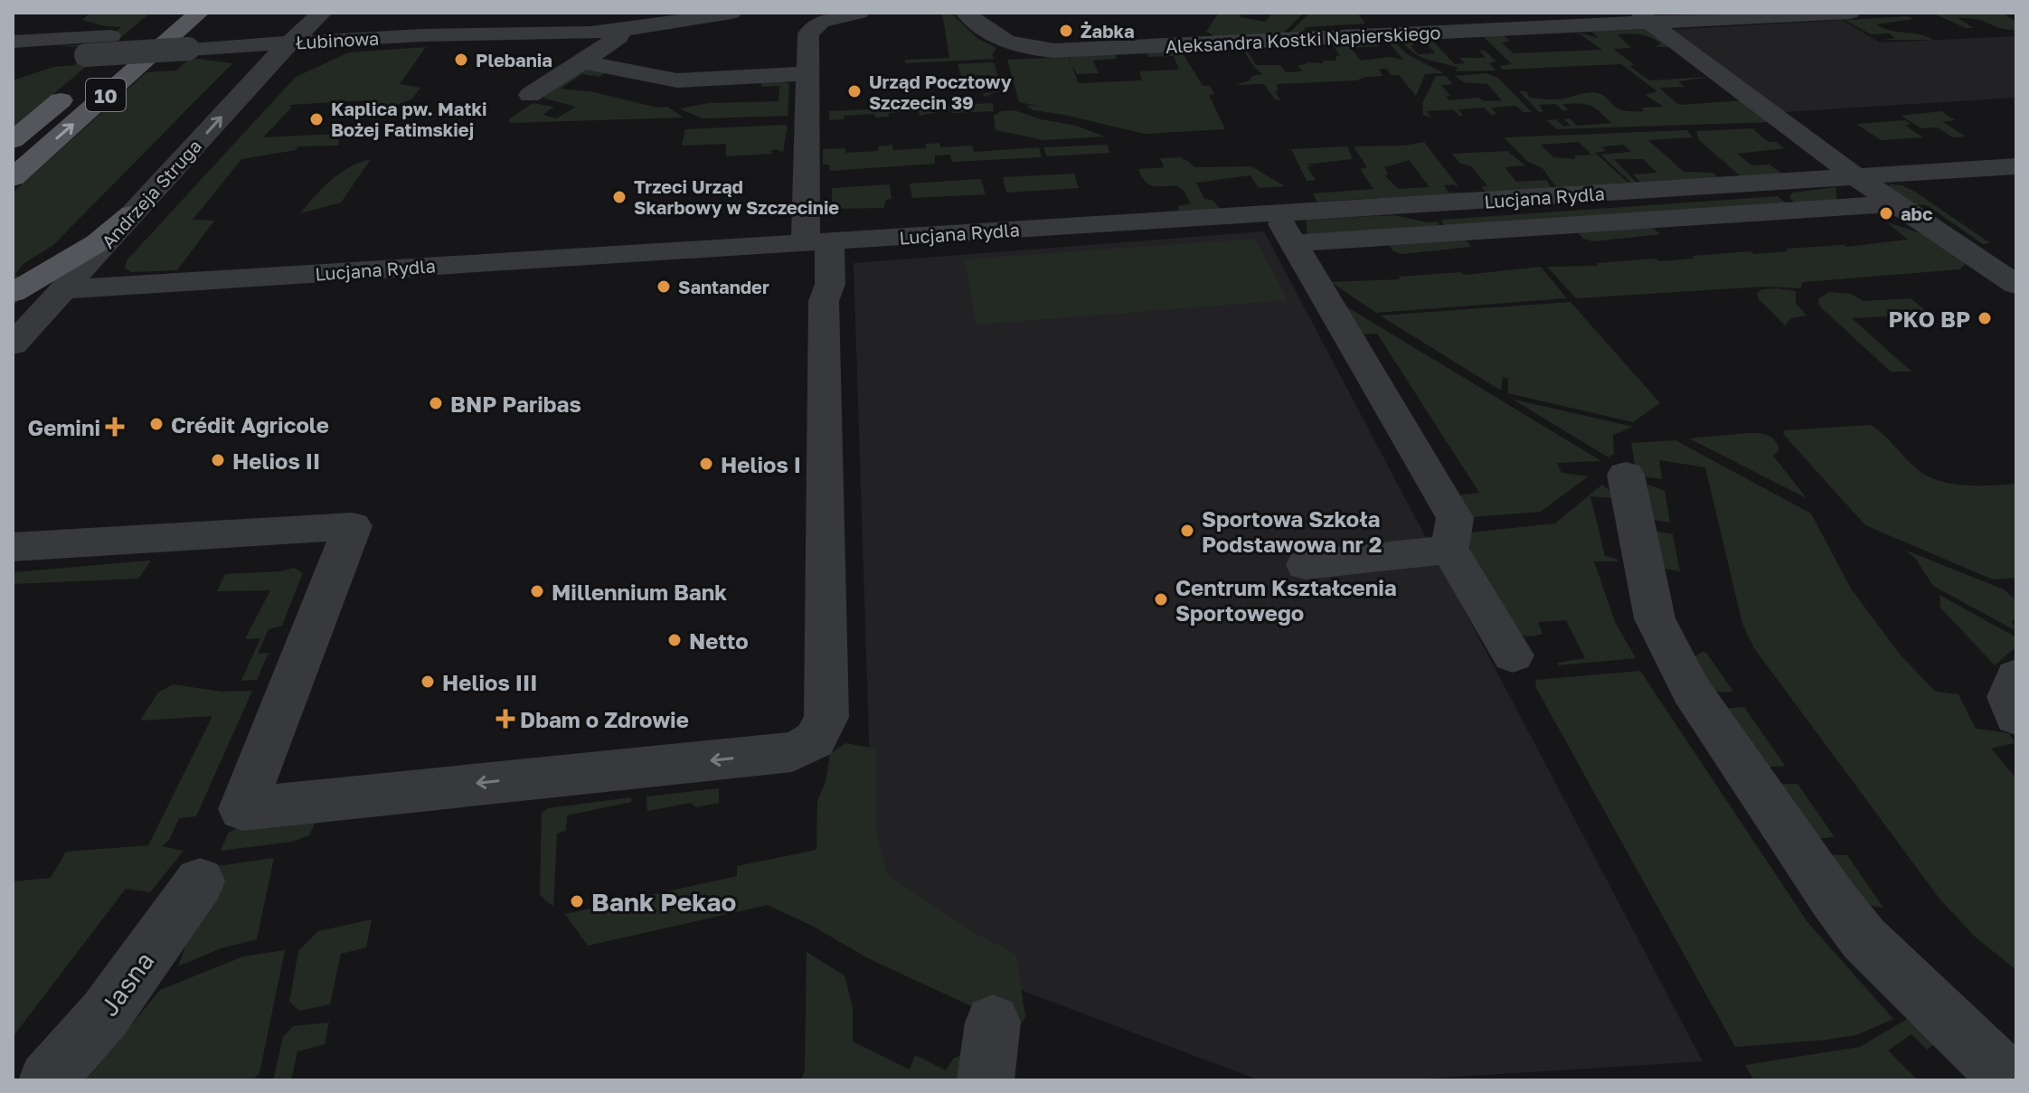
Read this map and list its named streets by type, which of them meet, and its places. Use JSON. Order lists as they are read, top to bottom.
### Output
{
  "streets": {
    "main road": ["10"],
    "street": [
      "Aleksandra Kostki Napierskiego",
      "Łubinowa",
      "Andrzeja Struga",
      "Lucjana Rydla",
      "Jasna"
    ]
  },
  "crossings": [
    ["Łubinowa", "10"],
    ["Łubinowa", "Andrzeja Struga"],
    ["Andrzeja Struga", "Lucjana Rydla"]
  ],
  "one_way": ["Andrzeja Struga"],
  "places": {
    "other": [
      "Żabka",
      "Plebania",
      "Urząd Pocztowy Szczecin 39",
      "Kaplica pw. Matki Bożej Fatimskiej",
      "Trzeci Urząd Skarbowy w Szczecinie",
      "abc",
      "Santander",
      "PKO BP",
      "BNP Paribas",
      "Crédit Agricole",
      "Helios II",
      "Helios I",
      "Sportowa Szkoła Podstawowa nr 2",
      "Millennium Bank",
      "Centrum Kształcenia Sportowego",
      "Netto",
      "Helios III",
      "Bank Pekao"
    ],
    "health": ["Gemini", "Dbam o Zdrowie"]
  }
}
